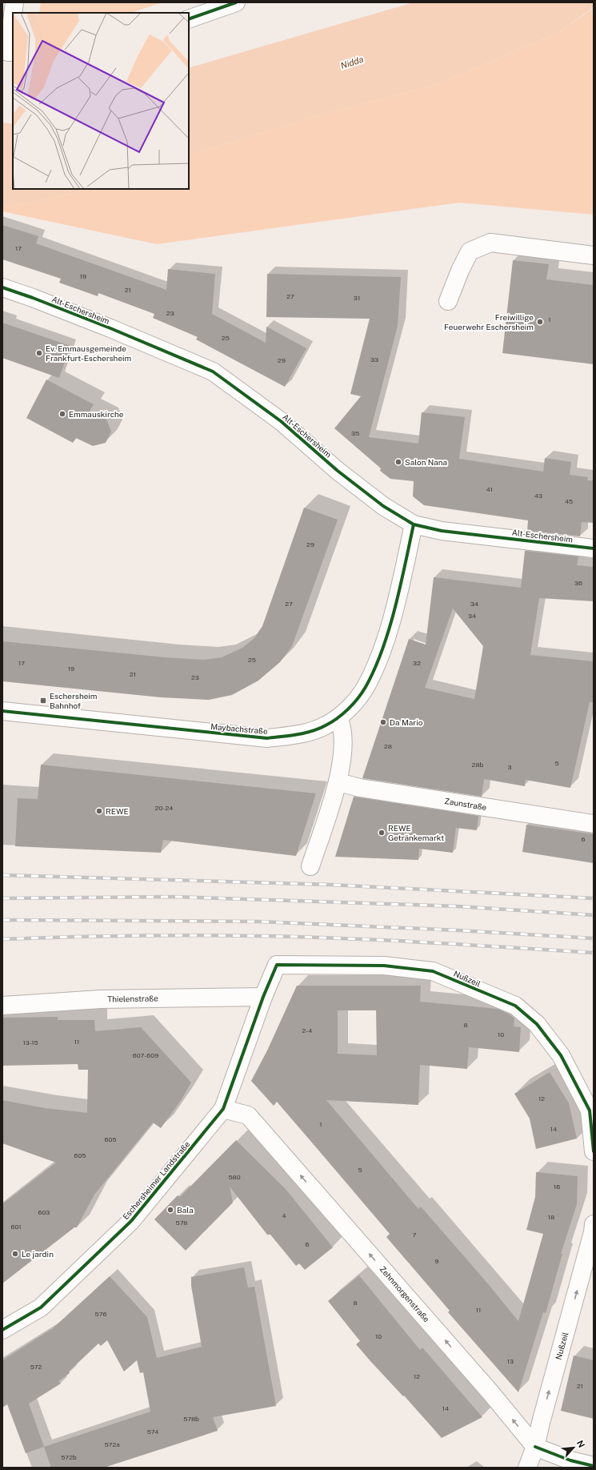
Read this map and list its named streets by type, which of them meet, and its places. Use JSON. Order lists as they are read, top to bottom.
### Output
{
  "streets": {
    "street": [
      "Alt-Eschersheim",
      "Maybachstraße",
      "Zaunstraße",
      "Nußzeil",
      "Thielenstraße",
      "Eschersheimer Landstraße",
      "Zehnmorgenstraße"
    ]
  },
  "crossings": [
    ["Alt-Eschersheim", "Maybachstraße"],
    ["Nußzeil", "Thielenstraße"],
    ["Nußzeil", "Eschersheimer Landstraße"],
    ["Nußzeil", "Zehnmorgenstraße"],
    ["Thielenstraße", "Eschersheimer Landstraße"],
    ["Eschersheimer Landstraße", "Zehnmorgenstraße"]
  ],
  "one_way": ["Zehnmorgenstraße"],
  "water": ["Nidda"],
  "places": {
    "other": [
      "Freiwillige Feuerwehr Eschersheim",
      "Ev. Emmausgemeinde Frankfurt-Eschersheim",
      "Emmauskirche",
      "Salon Nana",
      "Da Mario",
      "REWE",
      "REWE Getränkemarkt",
      "Bala",
      "Le jardin"
    ],
    "transit": ["Eschersheim Bahnhof"]
  },
  "house_numbers": [
    "17",
    "19",
    "21",
    "27",
    "31",
    "23",
    "1",
    "25",
    "33",
    "29",
    "35",
    "41",
    "43",
    "45",
    "29",
    "36",
    "27",
    "34",
    "34",
    "25",
    "17",
    "32",
    "19",
    "21",
    "23",
    "28",
    "5",
    "28b",
    "3",
    "20-24",
    "6",
    "8",
    "2-4",
    "10",
    "11",
    "13-15",
    "607-609",
    "12",
    "1",
    "14",
    "605",
    "605",
    "5",
    "580",
    "16",
    "603",
    "4",
    "18",
    "578",
    "601",
    "7",
    "6",
    "9",
    "8",
    "11",
    "576",
    "10",
    "13",
    "572",
    "12",
    "21",
    "14",
    "578b",
    "574",
    "572a",
    "572b"
  ],
  "north": "top right"
}
